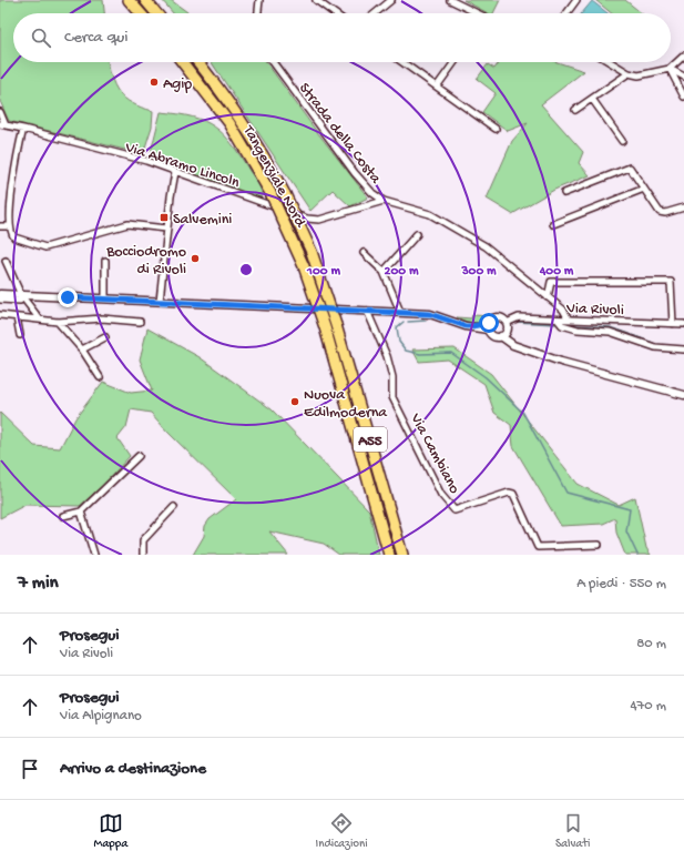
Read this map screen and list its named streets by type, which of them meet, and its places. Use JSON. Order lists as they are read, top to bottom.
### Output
{
  "streets": {
    "highway": ["Tangenziale Nord", "A55"],
    "street": [
      "Strada della Costa",
      "Via Abramo Lincoln",
      "Via Rivoli",
      "Via Cambiano"
    ]
  },
  "crossings": [
    ["Strada della Costa", "Via Abramo Lincoln"],
    ["Via Rivoli", "Via Cambiano"]
  ],
  "places": {
    "other": ["Agip", "Bocciodromo di Rivoli", "Nuova Edilmoderna"],
    "transit": ["Salvemini"]
  },
  "page": {
    "search": "Cerca qui",
    "heading": ["7 min", "A piedi · 550 m"],
    "list": [
      ["Prosegui", "Via Rivoli", "80 m"],
      ["Prosegui", "Via Alpignano", "470 m"],
      "Arrivo a destinazione"
    ],
    "nav": ["Mappa", "Indicazioni", "Salvati"]
  },
  "rings": [
    "100 m",
    "200 m",
    "300 m",
    "400 m"
  ]
}
